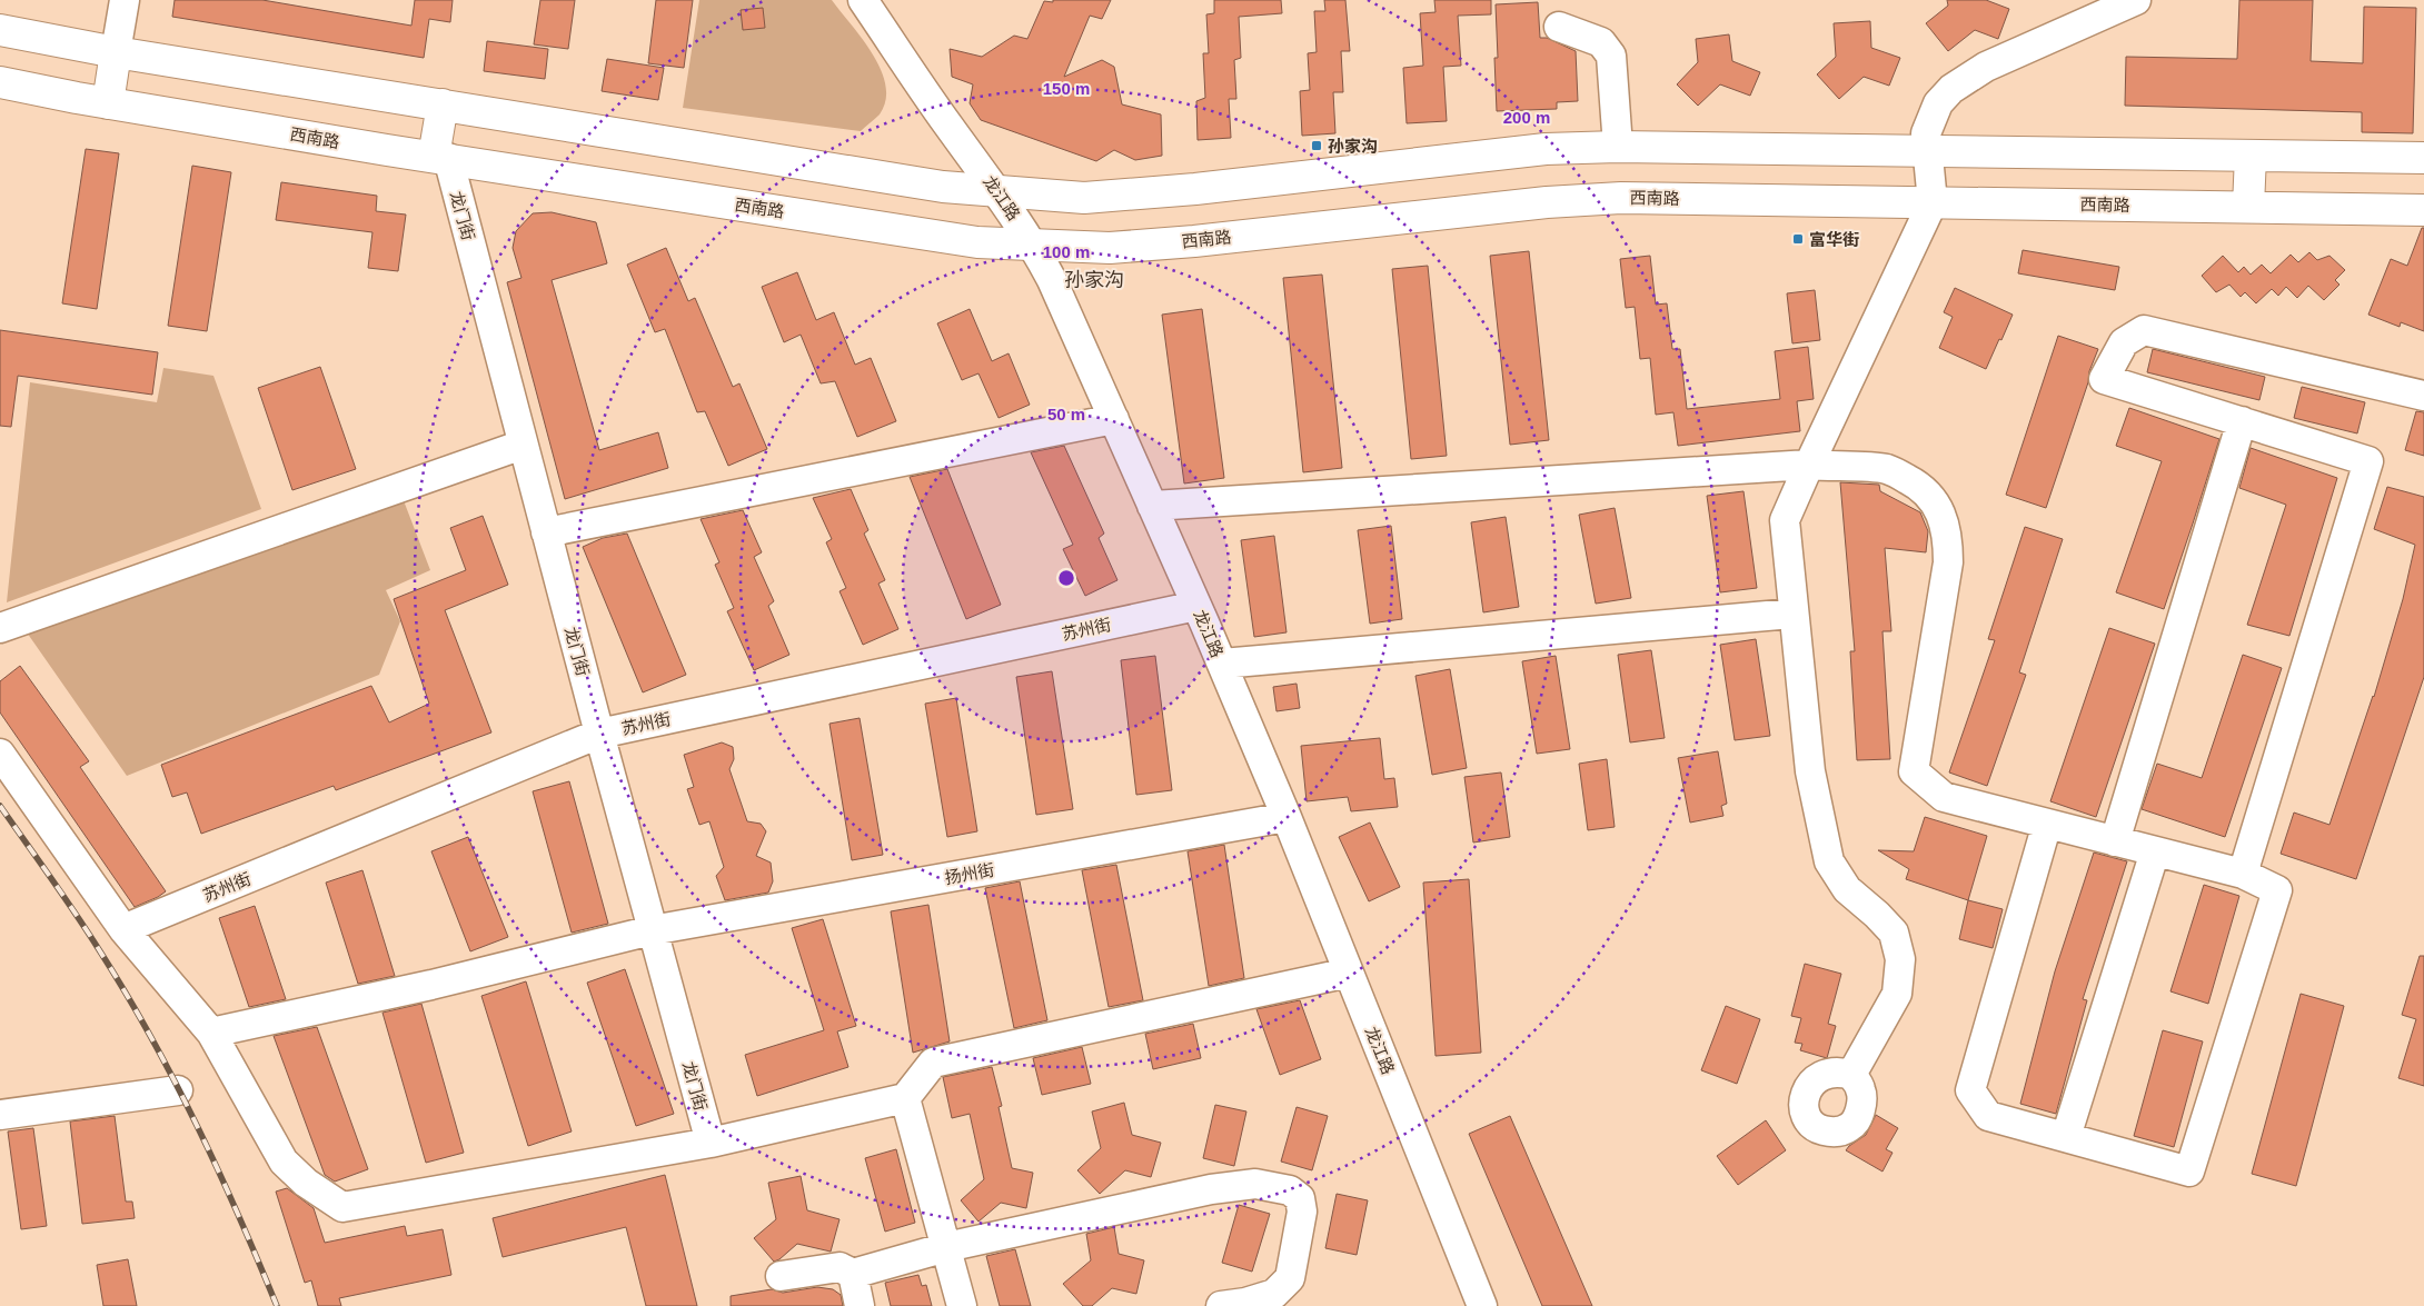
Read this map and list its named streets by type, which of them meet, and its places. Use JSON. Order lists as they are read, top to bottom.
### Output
{
  "streets": {
    "main road": ["西南路"],
    "street": [
      "龙江路",
      "龙门街",
      "苏州街",
      "扬州街"
    ]
  },
  "crossings": [
    ["西南路", "龙江路"],
    ["西南路", "龙门街"],
    ["龙江路", "苏州街"],
    ["龙江路", "扬州街"],
    ["龙门街", "苏州街"],
    ["龙门街", "扬州街"]
  ],
  "districts": ["孙家沟"],
  "places": {
    "transit": ["孙家沟", "富华街"]
  },
  "rings": [
    "150 m",
    "200 m",
    "100 m",
    "50 m"
  ]
}
